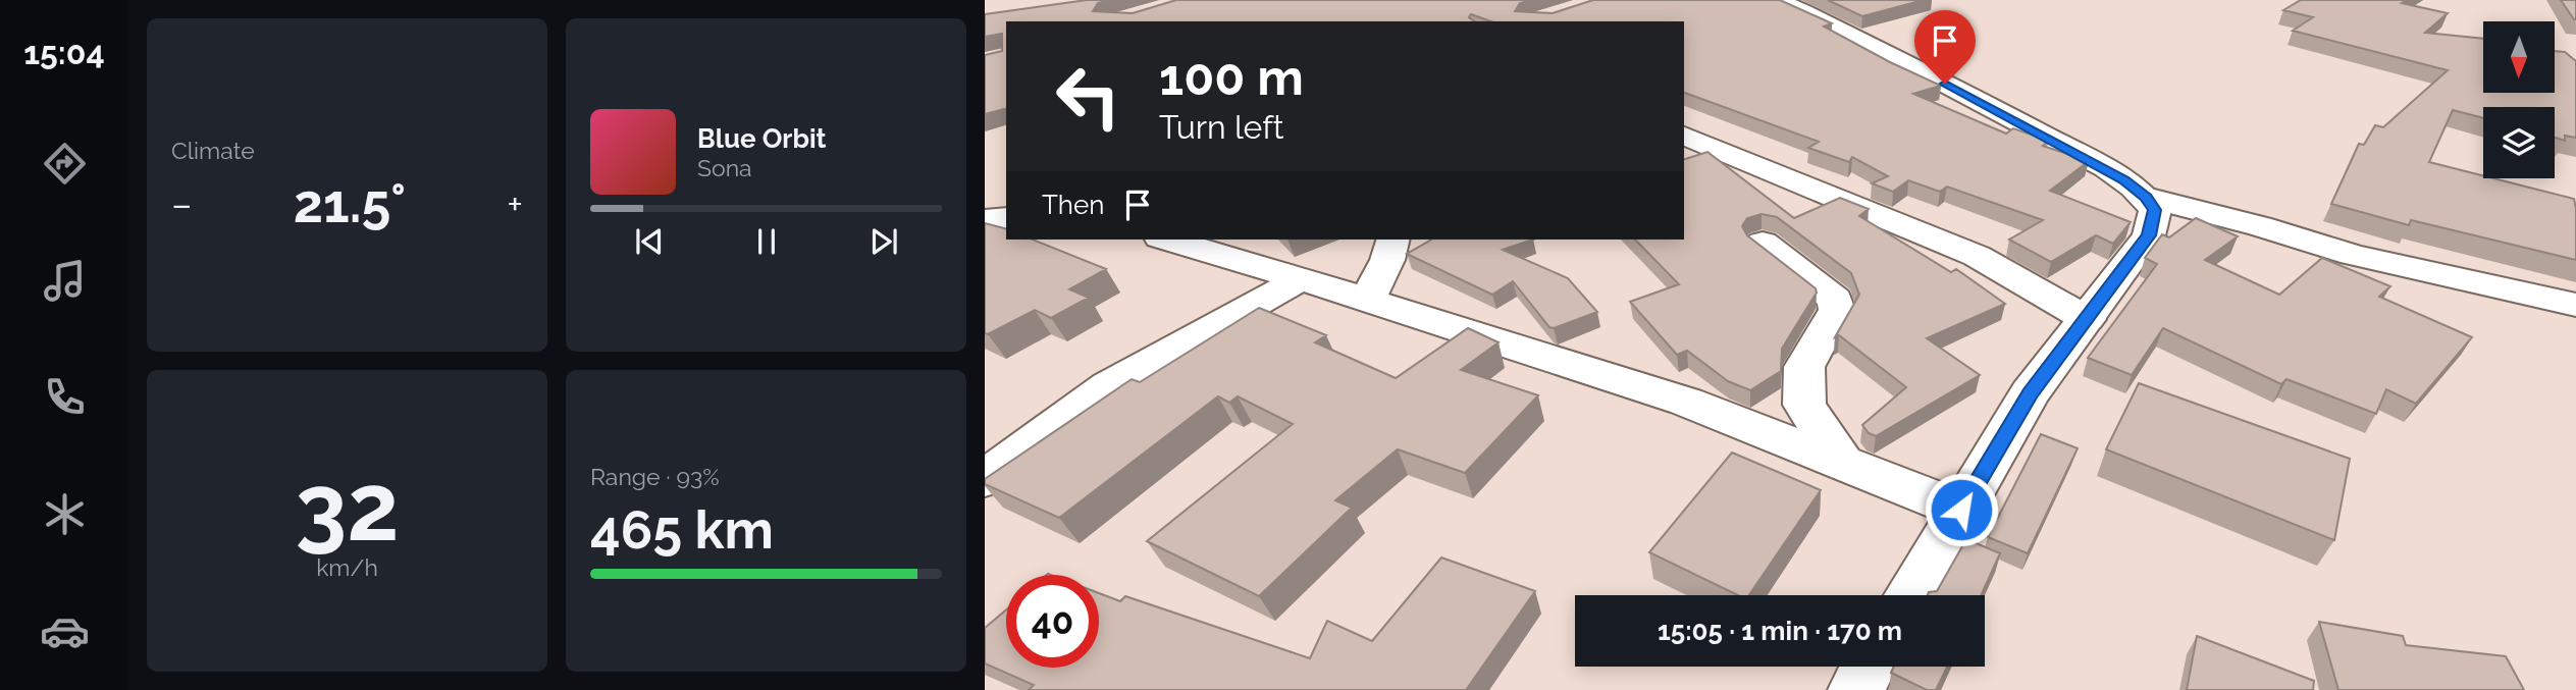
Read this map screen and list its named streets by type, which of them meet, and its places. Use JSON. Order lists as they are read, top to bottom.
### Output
{
  "north": "bottom",
  "page": {
    "tabs": "15:04",
    "tile": [
      "Climate",
      ["32", "km/h"],
      ["Range · 93%", "465 km"]
    ],
    "turn": ["100 m", "Turn left"],
    "song": ["Blue Orbit", "Sona"],
    "then": "Then",
    "heat": ["−", "21.5°", "+"],
    "limit": "40",
    "trip": "15:05 · 1 min · 170 m"
  }
}
